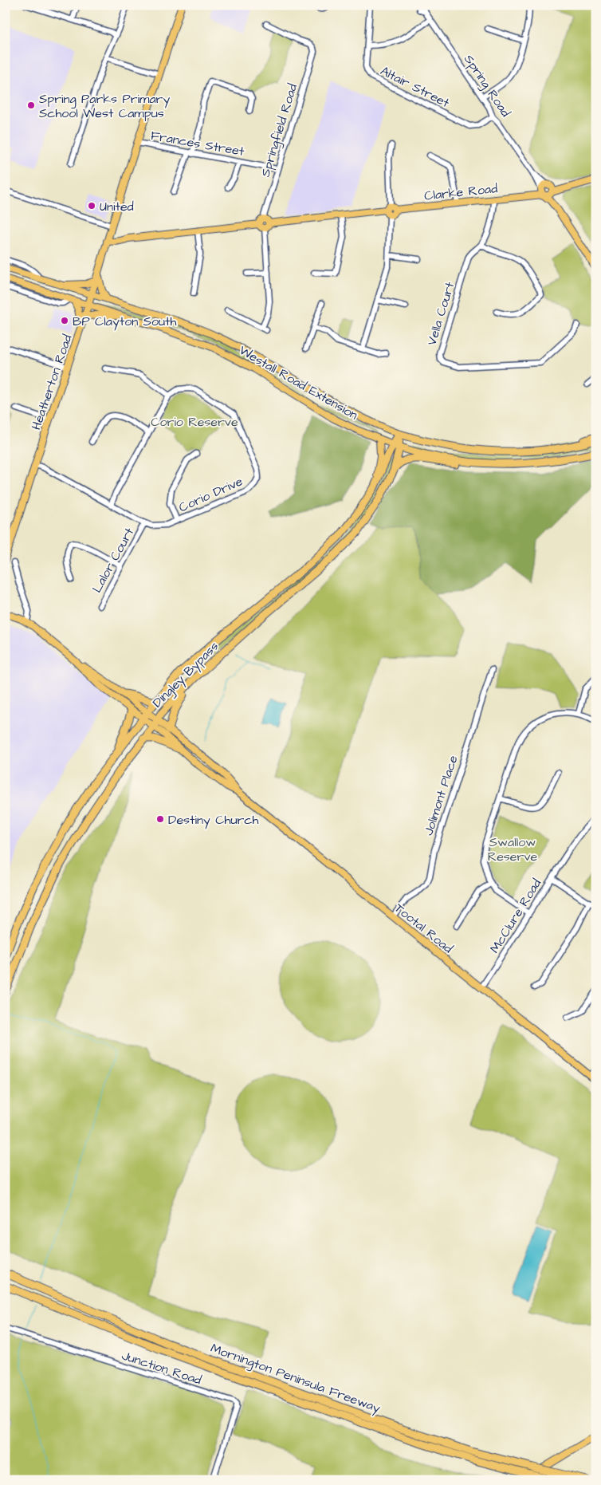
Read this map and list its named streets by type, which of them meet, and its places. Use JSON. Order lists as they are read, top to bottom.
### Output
{
  "streets": {
    "highway": ["Westall Road Extension", "Dingley Bypass", "Mornington Peninsula Freeway"],
    "main road": [
      "Spring Road",
      "Clarke Road",
      "Heatherton Road",
      "Tootal Road"
    ],
    "street": [
      "Altair Street",
      "Springfield Road",
      "Frances Street",
      "Vella Court",
      "Corio Drive",
      "Lalor Court",
      "Jolimont Place",
      "McClure Road",
      "Junction Road"
    ]
  },
  "crossings": [
    ["Spring Road", "Altair Street"],
    ["Spring Road", "Clarke Road"],
    ["Springfield Road", "Frances Street"],
    ["Springfield Road", "Clarke Road"],
    ["Frances Street", "Heatherton Road"],
    ["Clarke Road", "Vella Court"],
    ["Clarke Road", "Heatherton Road"],
    ["Heatherton Road", "Westall Road Extension"],
    ["Heatherton Road", "Corio Drive"],
    ["Westall Road Extension", "Dingley Bypass"],
    ["Corio Drive", "Lalor Court"],
    ["Dingley Bypass", "Tootal Road"],
    ["Jolimont Place", "Tootal Road"],
    ["McClure Road", "Tootal Road"]
  ],
  "parks": ["Corio Reserve", "Swallow Reserve"],
  "places": [
    "Spring Parks Primary School West Campus",
    "United",
    "BP Clayton South",
    "Destiny Church"
  ]
}
